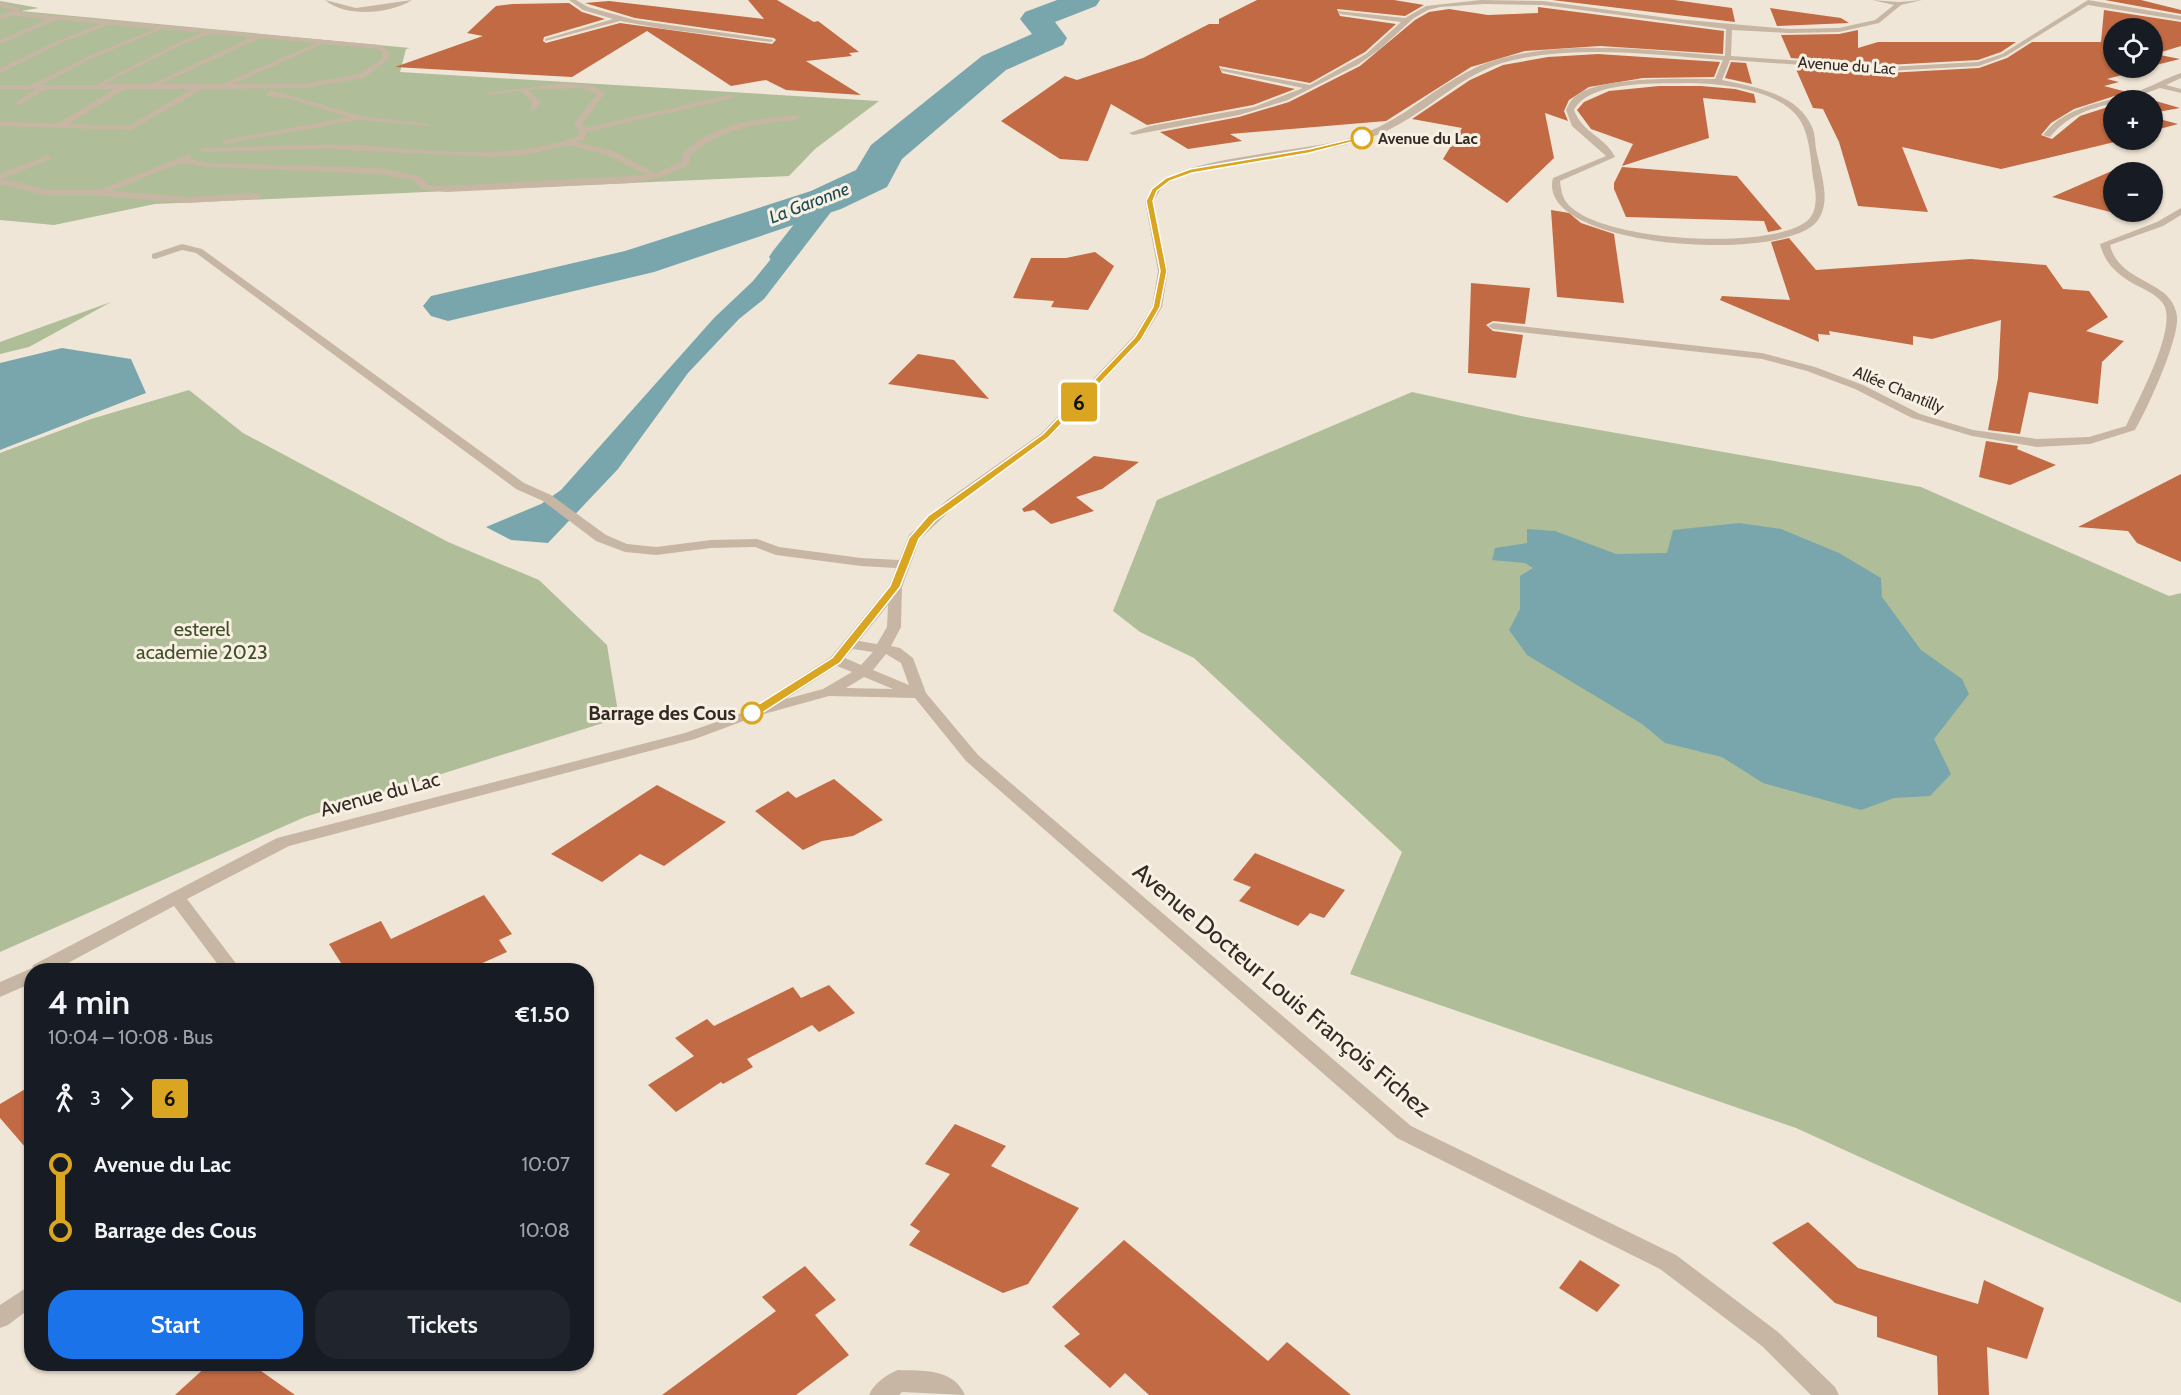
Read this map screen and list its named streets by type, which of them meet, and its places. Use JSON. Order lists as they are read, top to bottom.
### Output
{
  "streets": {
    "street": ["Avenue du Lac", "Allée Chantilly", "Avenue Docteur Louis François Fichez"]
  },
  "crossings": [
    ["Avenue du Lac", "Avenue Docteur Louis François Fichez"]
  ],
  "water": ["La Garonne"],
  "parks": ["esterel academie 2023"],
  "places": ["Avenue du Lac", "Barrage des Cous"],
  "lines": ["bus line 6"],
  "page": {
    "on_map": "6",
    "map_buttons": ["+", "−"],
    "heading": ["4 min", "10:04 – 10:08 · Bus", "€1.50"],
    "legs": ["3", "6"],
    "list": [
      {
        "name": "Avenue du Lac",
        "value": "10:07"
      },
      {
        "name": "Barrage des Cous",
        "value": "10:08"
      }
    ],
    "buttons": ["Start", "Tickets"]
  }
}
